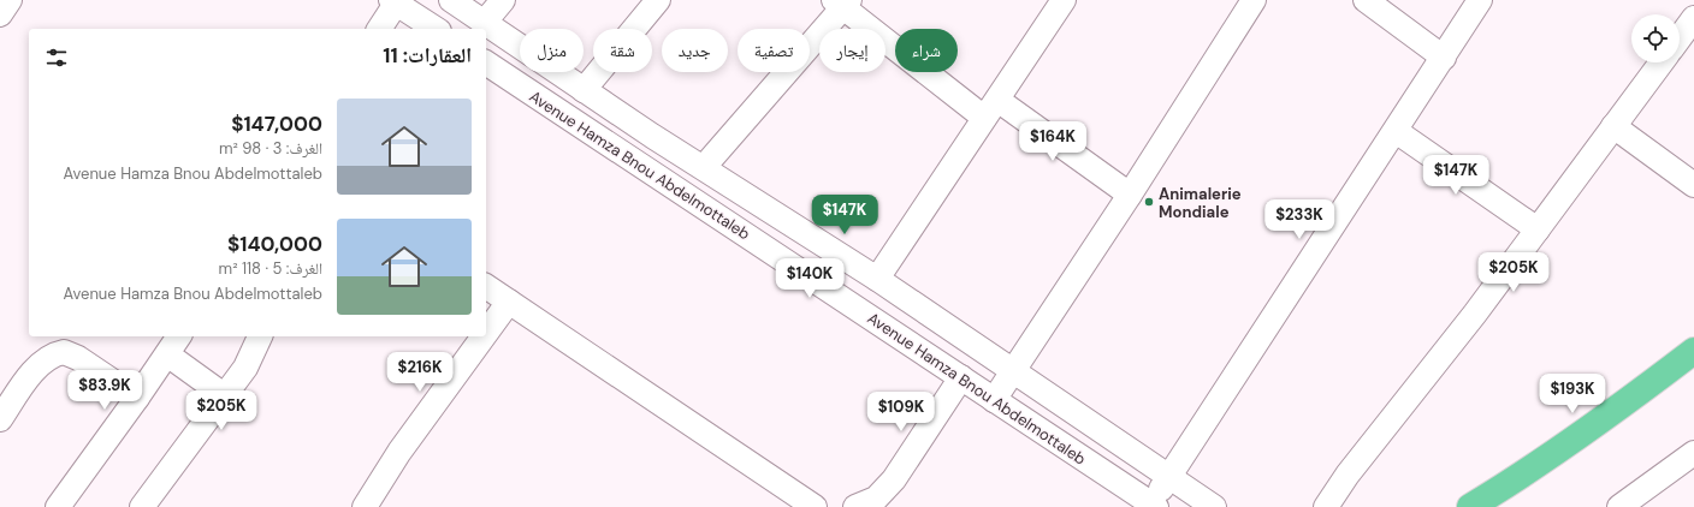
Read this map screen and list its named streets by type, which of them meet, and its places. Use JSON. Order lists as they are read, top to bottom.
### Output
{
  "streets": {
    "street": ["Avenue Hamza Bnou Abdelmottaleb"]
  },
  "places": ["Animalerie Mondiale"],
  "page": {
    "chip": [
      "شراء",
      "إيجار",
      "تصفية",
      "جديد",
      "شقة",
      "منزل"
    ],
    "heading": "العقارات: 11",
    "list": [
      {
        "name": "$147,000",
        "note": "الغرف: 3 · 98 m² · Avenue Hamza Bnou Abdelmottaleb"
      },
      {
        "name": "$140,000",
        "note": "الغرف: 5 · 118 m² · Avenue Hamza Bnou Abdelmottaleb"
      }
    ],
    "price": [
      "$164K",
      "$147K",
      "$147K",
      "$233K",
      "$205K",
      "$140K",
      "$216K",
      "$83.9K",
      "$193K",
      "$205K",
      "$109K"
    ]
  }
}
